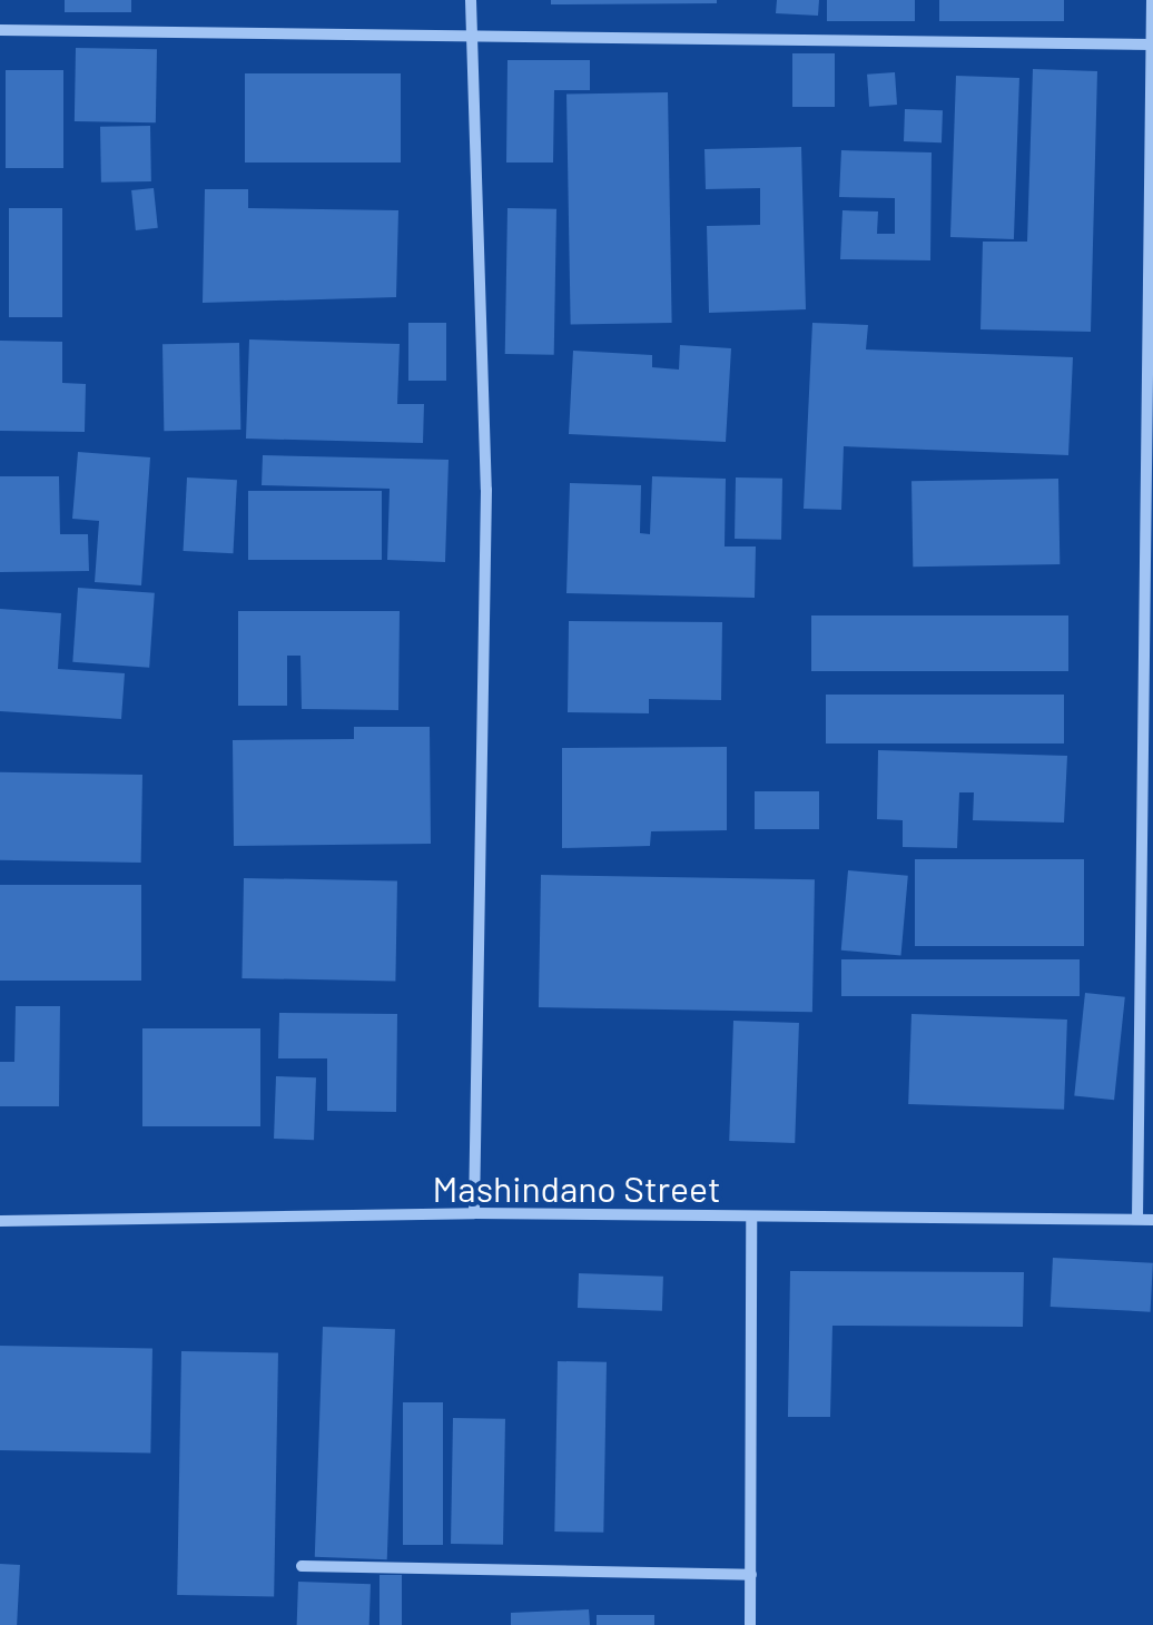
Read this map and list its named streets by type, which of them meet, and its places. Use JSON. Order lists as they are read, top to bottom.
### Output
{
  "streets": {
    "street": ["Mashindano Street"]
  }
}
